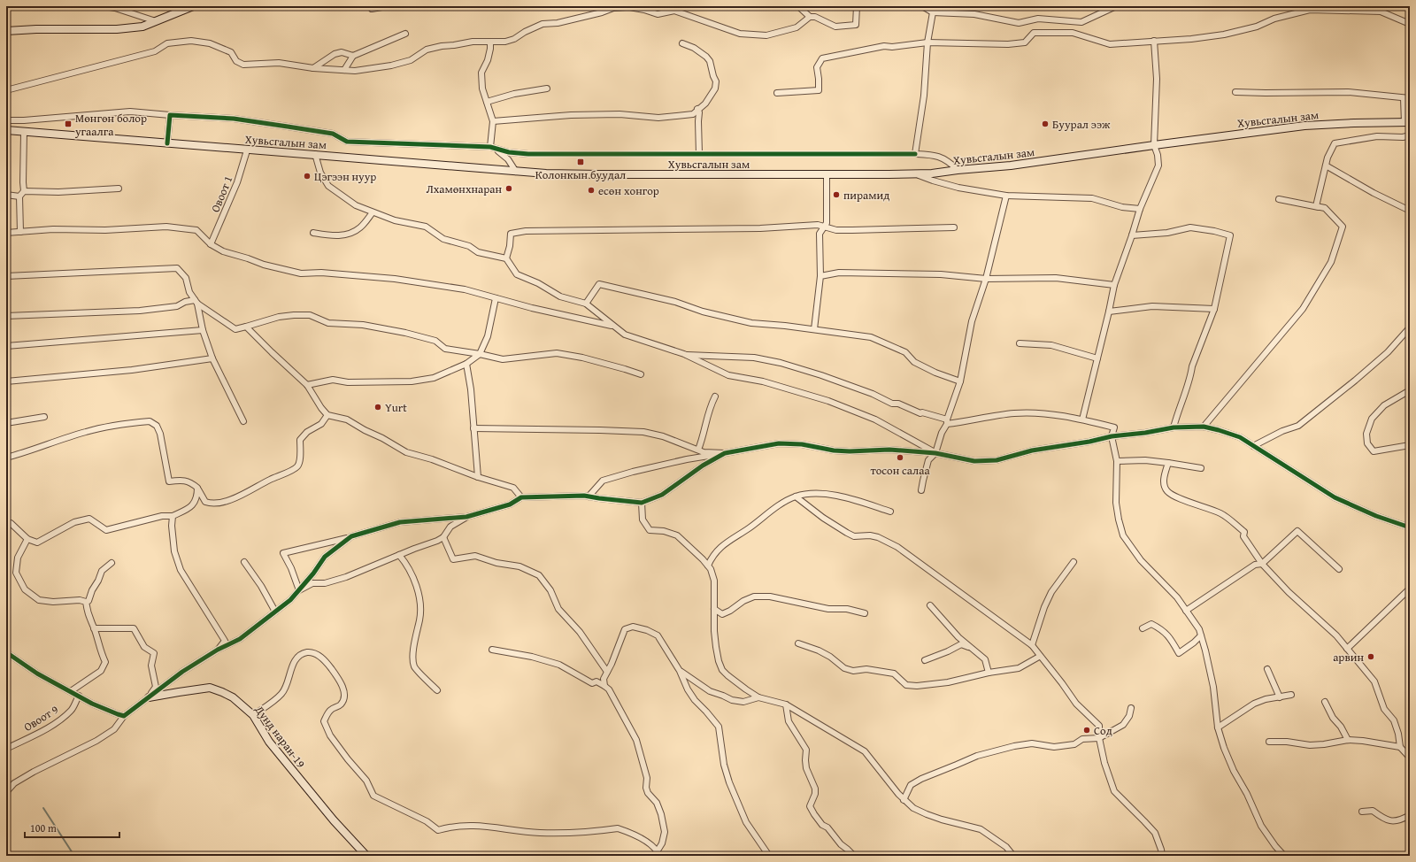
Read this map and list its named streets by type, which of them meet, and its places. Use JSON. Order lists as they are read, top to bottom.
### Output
{
  "streets": {
    "main road": ["Хувьсгалын зам", "Дунд наран-19"],
    "street": ["Овоот 1", "Овоот 9"]
  },
  "crossings": [
    ["Хувьсгалын зам", "Овоот 1"]
  ],
  "places": {
    "transit": ["Мөнгөн болор угаалга", "Колонкын буудал"],
    "other": [
      "Буурал ээж",
      "Цэгээн нуур",
      "Лхамөнхнаран",
      "есөн хонгор",
      "пирамид",
      "Yurt",
      "тосон салаа",
      "арвин",
      "Сод"
    ]
  },
  "scale_bar": "100 m"
}
